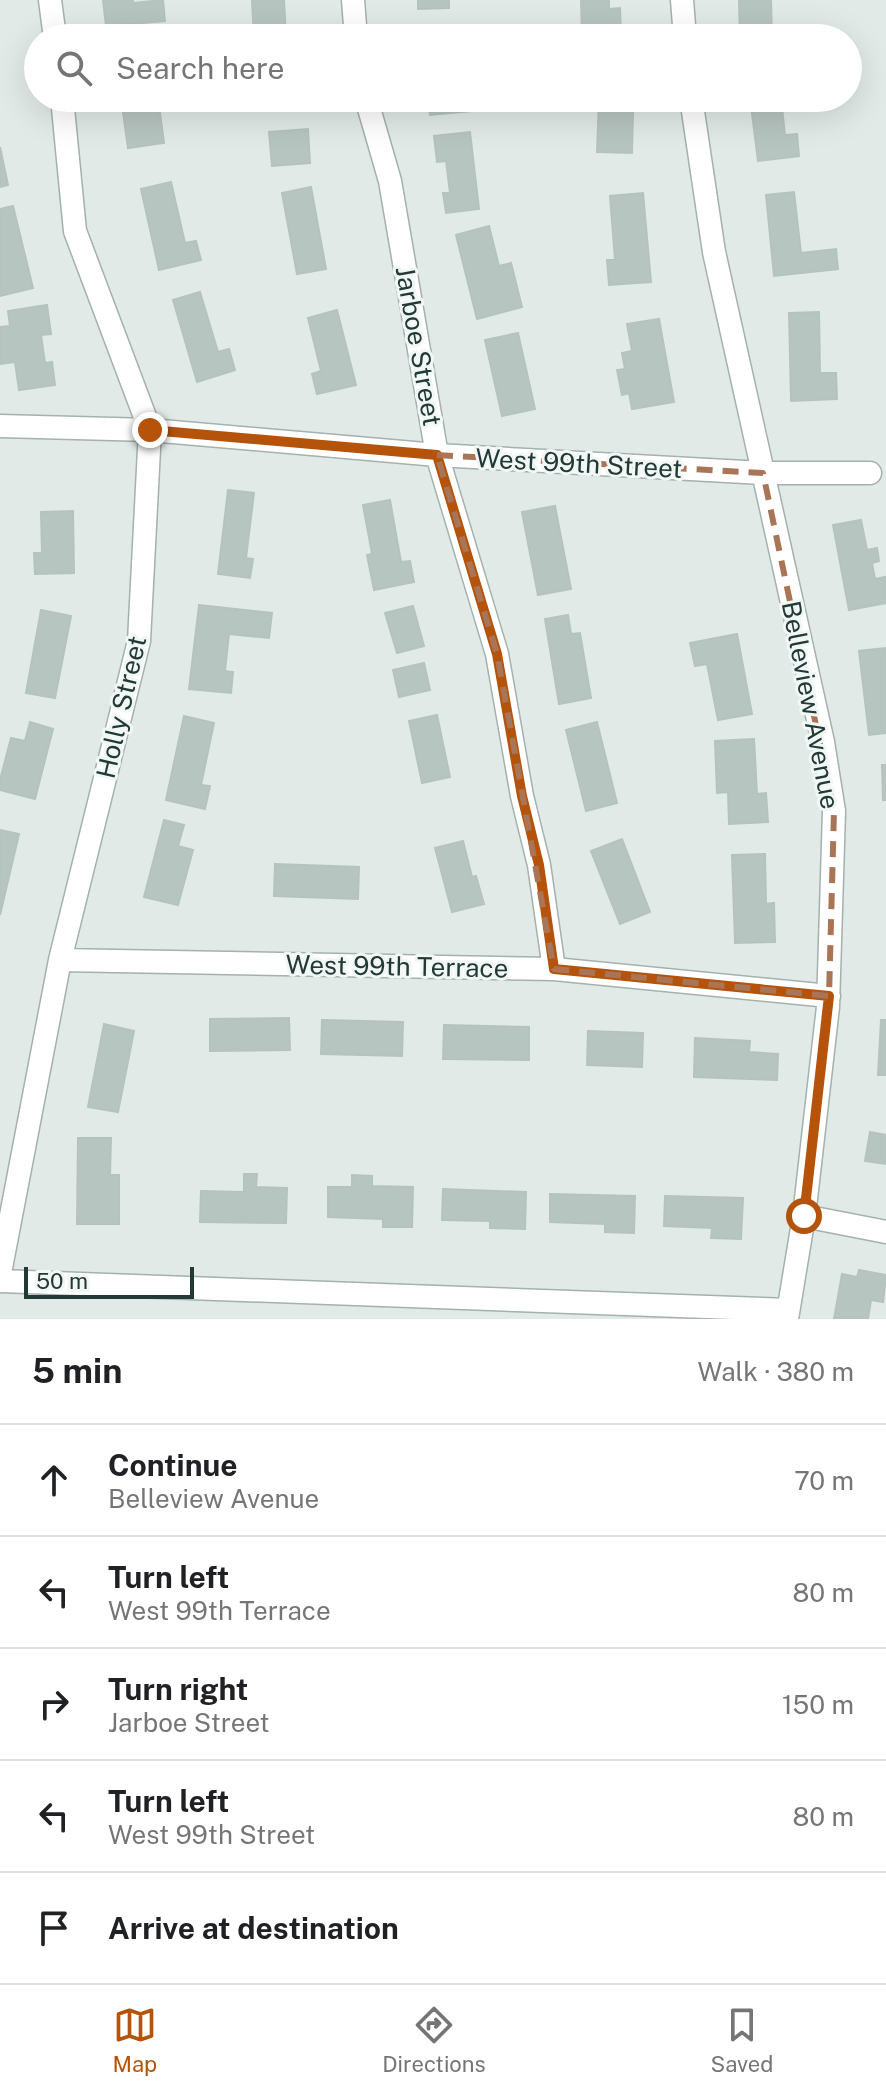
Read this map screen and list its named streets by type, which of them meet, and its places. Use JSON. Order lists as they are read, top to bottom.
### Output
{
  "streets": {
    "street": [
      "Jarboe Street",
      "West 99th Street",
      "Belleview Avenue",
      "Holly Street",
      "West 99th Terrace"
    ]
  },
  "crossings": [
    ["Jarboe Street", "West 99th Street"],
    ["Jarboe Street", "West 99th Terrace"],
    ["West 99th Street", "Belleview Avenue"],
    ["West 99th Street", "Holly Street"],
    ["Belleview Avenue", "West 99th Terrace"],
    ["Holly Street", "West 99th Terrace"]
  ],
  "scale_bar": "50 m",
  "page": {
    "search": "Search here",
    "scale": "50 m",
    "heading": ["5 min", "Walk · 380 m"],
    "list": [
      ["Continue", "Belleview Avenue", "70 m"],
      ["Turn left", "West 99th Terrace", "80 m"],
      ["Turn right", "Jarboe Street", "150 m"],
      ["Turn left", "West 99th Street", "80 m"],
      "Arrive at destination"
    ],
    "nav": ["Map", "Directions", "Saved"]
  }
}
